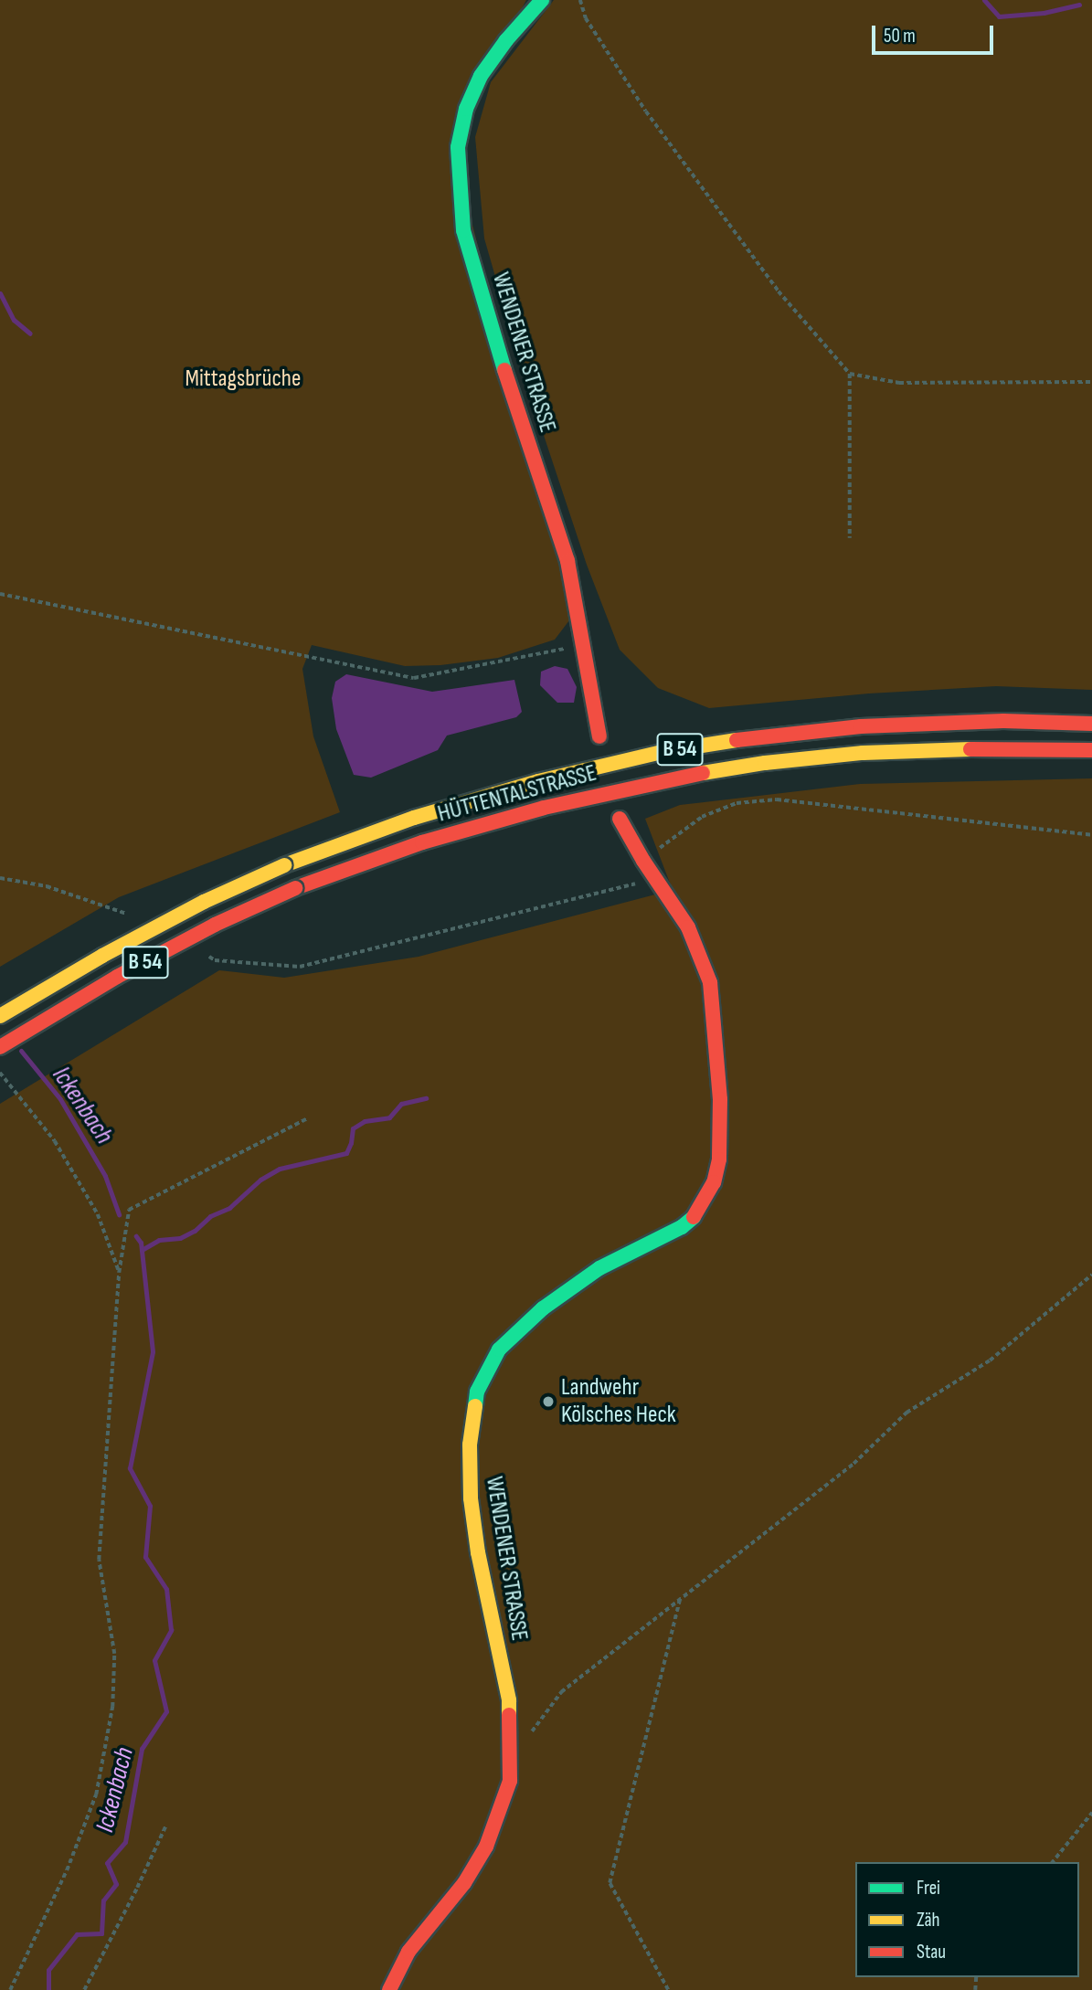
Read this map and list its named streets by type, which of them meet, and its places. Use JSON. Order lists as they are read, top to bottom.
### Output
{
  "streets": {
    "main road": ["WENDENER STRASSE", "B 54", "HÜTTENTALSTRASSE"]
  },
  "water": ["Ickenbach"],
  "parks": ["Mittagsbrüche"],
  "places": ["Landwehr Kölsches Heck"],
  "legend": ["Frei", "Zäh", "Stau"],
  "scale_bar": "50 m"
}
